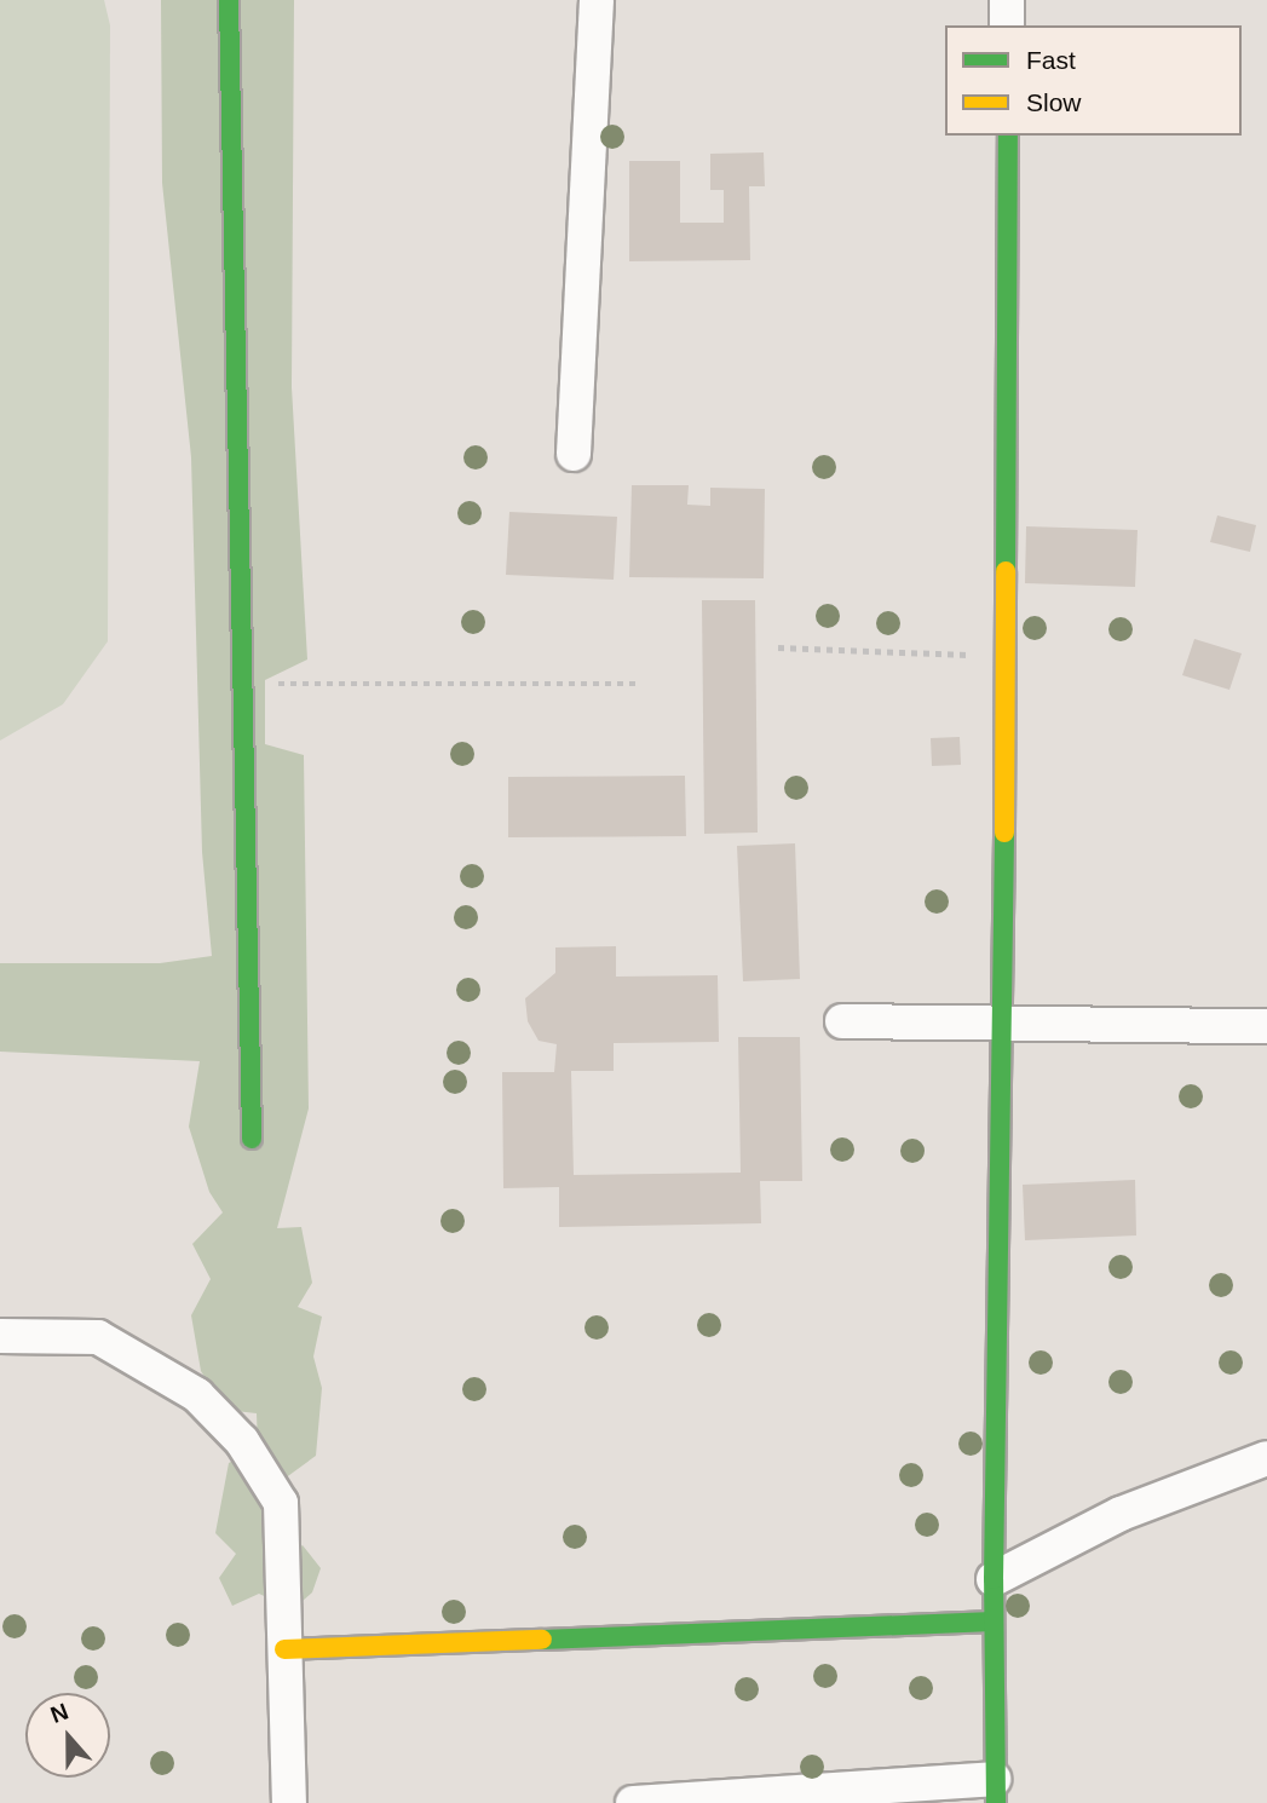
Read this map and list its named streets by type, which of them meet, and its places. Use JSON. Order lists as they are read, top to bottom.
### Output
{
  "legend": ["Fast", "Slow"],
  "north": "top"
}
